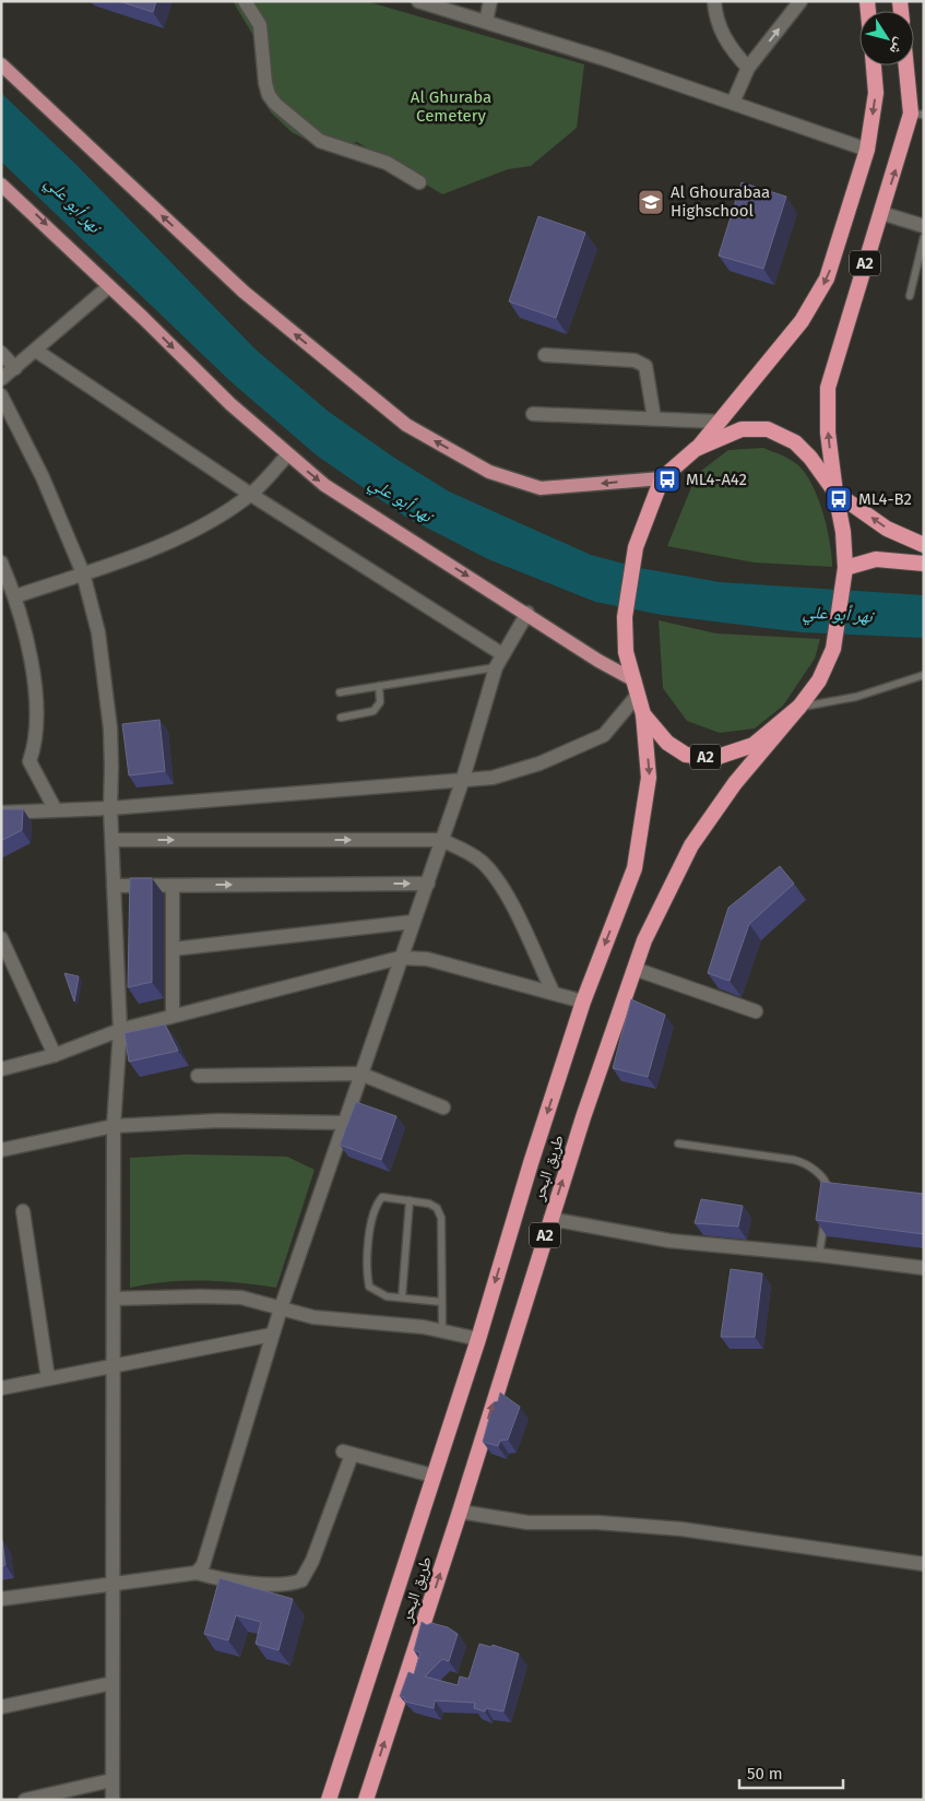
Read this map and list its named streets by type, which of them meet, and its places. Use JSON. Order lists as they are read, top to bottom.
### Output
{
  "streets": {
    "highway": ["A2", "طريق البحر"]
  },
  "crossings": [
    ["A2", "طريق البحر"]
  ],
  "water": ["نهر أبو علي"],
  "parks": ["Al Ghuraba Cemetery"],
  "places": {
    "school or university": ["Al Ghourabaa Highschool"],
    "bus stop": ["ML4-A42", "ML4-B2"]
  },
  "scale_bar": "50 m",
  "north": "bottom right"
}
